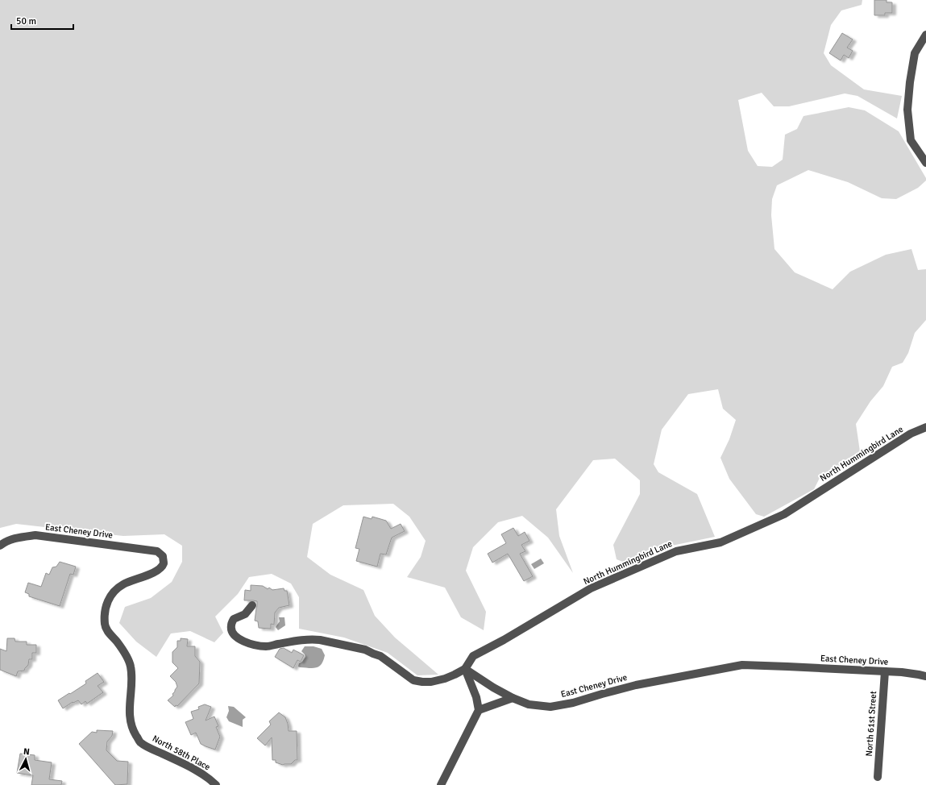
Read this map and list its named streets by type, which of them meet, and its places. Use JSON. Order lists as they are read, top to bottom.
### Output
{
  "streets": {
    "street": [
      "North Hummingbird Lane",
      "East Cheney Drive",
      "North 61st Street",
      "North 58th Place"
    ]
  },
  "crossings": [
    ["North Hummingbird Lane", "East Cheney Drive"],
    ["East Cheney Drive", "North 61st Street"],
    ["East Cheney Drive", "North 58th Place"]
  ],
  "scale_bar": "50 m",
  "north": "top"
}
